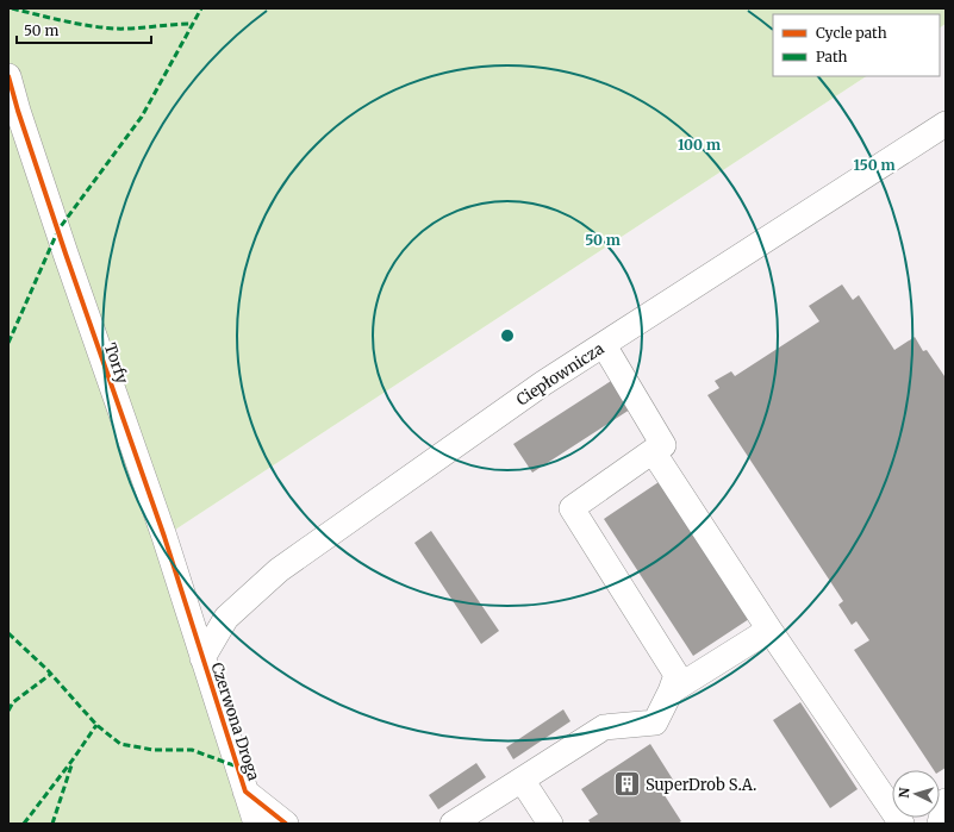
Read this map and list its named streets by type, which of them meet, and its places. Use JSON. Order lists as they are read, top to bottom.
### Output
{
  "streets": {
    "street": ["Torfy", "Ciepłownicza", "Czerwona Droga"]
  },
  "crossings": [
    ["Torfy", "Ciepłownicza"],
    ["Torfy", "Czerwona Droga"],
    ["Ciepłownicza", "Czerwona Droga"]
  ],
  "places": {
    "building": ["SuperDrob S.A."]
  },
  "legend": ["Cycle path", "Path"],
  "scale_bar": "50 m",
  "north": "left",
  "rings": ["100 m", "150 m", "50 m"]
}
